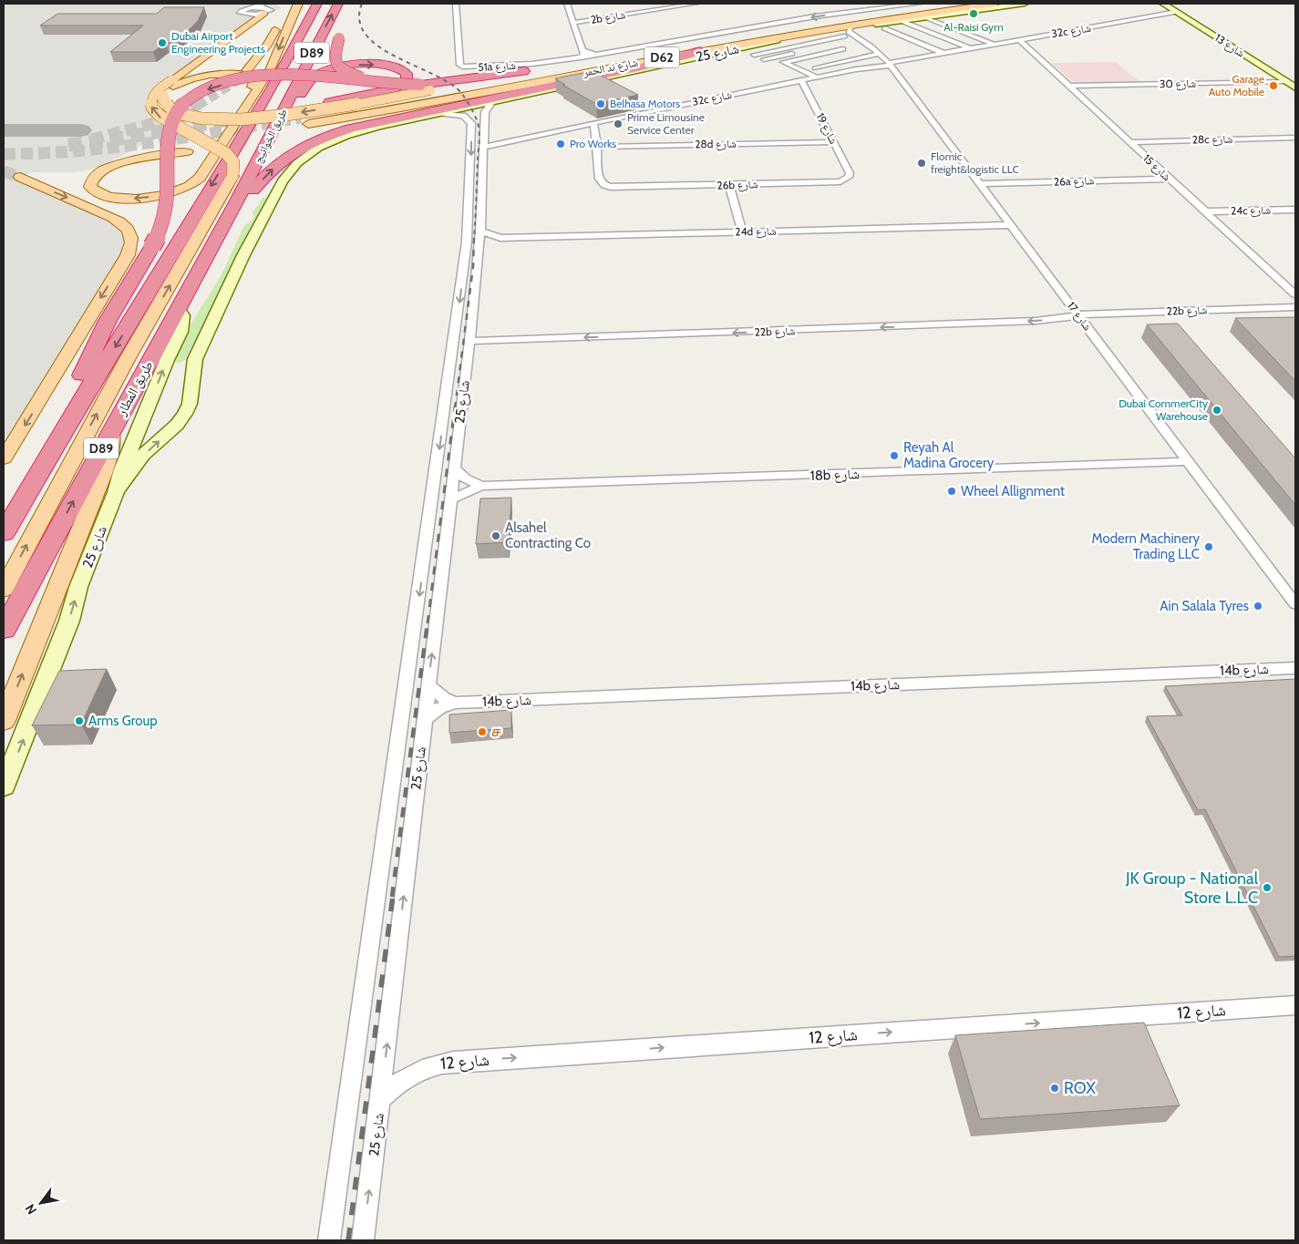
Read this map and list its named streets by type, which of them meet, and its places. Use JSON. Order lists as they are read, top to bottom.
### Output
{
  "streets": {
    "highway": ["D89", "طريق الخوانيج", "طريق المطار"],
    "main road": ["D62", "شارع ند الحمر"],
    "street": [
      "2b شارع",
      "32c شارع",
      "شارع 13",
      "شارع 25",
      "51a شارع",
      "شارع 30",
      "شارع 19",
      "28c شارع",
      "28d شارع",
      "شارع 15",
      "26a شارع",
      "26b شارع",
      "24c شارع",
      "24d شارع",
      "22b شارع",
      "شارع 17",
      "18b شارع",
      "14b شارع",
      "شارع 12"
    ]
  },
  "crossings": [
    ["32c شارع", "شارع 13"],
    ["32c شارع", "شارع 25"],
    ["32c شارع", "شارع 19"],
    ["32c شارع", "شارع 15"],
    ["32c شارع", "شارع 17"],
    ["شارع 13", "شارع 30"],
    ["D89", "طريق الخوانيج"],
    ["شارع 25", "24d شارع"],
    ["شارع 25", "22b شارع"],
    ["شارع 25", "شارع 17"],
    ["شارع 25", "طريق المطار"],
    ["شارع 25", "18b شارع"],
    ["شارع 25", "14b شارع"],
    ["شارع 25", "شارع 12"],
    ["شارع 30", "شارع 15"],
    ["شارع 19", "28d شارع"],
    ["شارع 19", "26b شارع"],
    ["طريق الخوانيج", "طريق المطار"],
    ["28c شارع", "شارع 15"],
    ["28d شارع", "26b شارع"],
    ["شارع 15", "26a شارع"],
    ["شارع 15", "24c شارع"],
    ["26a شارع", "شارع 17"],
    ["24d شارع", "شارع 17"],
    ["22b شارع", "شارع 17"],
    ["شارع 17", "18b شارع"]
  ],
  "one_way": ["22b شارع", "شارع 12"],
  "places": [
    "Al-Raisi Gym",
    "Dubai Airport Engineering Projects",
    "Garage Auto Mobile",
    "Belhasa Motors",
    "Prime Limousine Service Center",
    "Pro Works",
    "Flomic freight&logistic LLC",
    "Dubai CommerCity Warehouse",
    "Reyah Al Madina Grocery",
    "Wheel Allignment",
    "Alsahel Contracting Co",
    "Modern Machinery Trading LLC",
    "Ain Salala Tyres",
    "Arms Group",
    "ச",
    "JK Group - National Store L.L.C",
    "ROX"
  ],
  "north": "bottom left"
}
